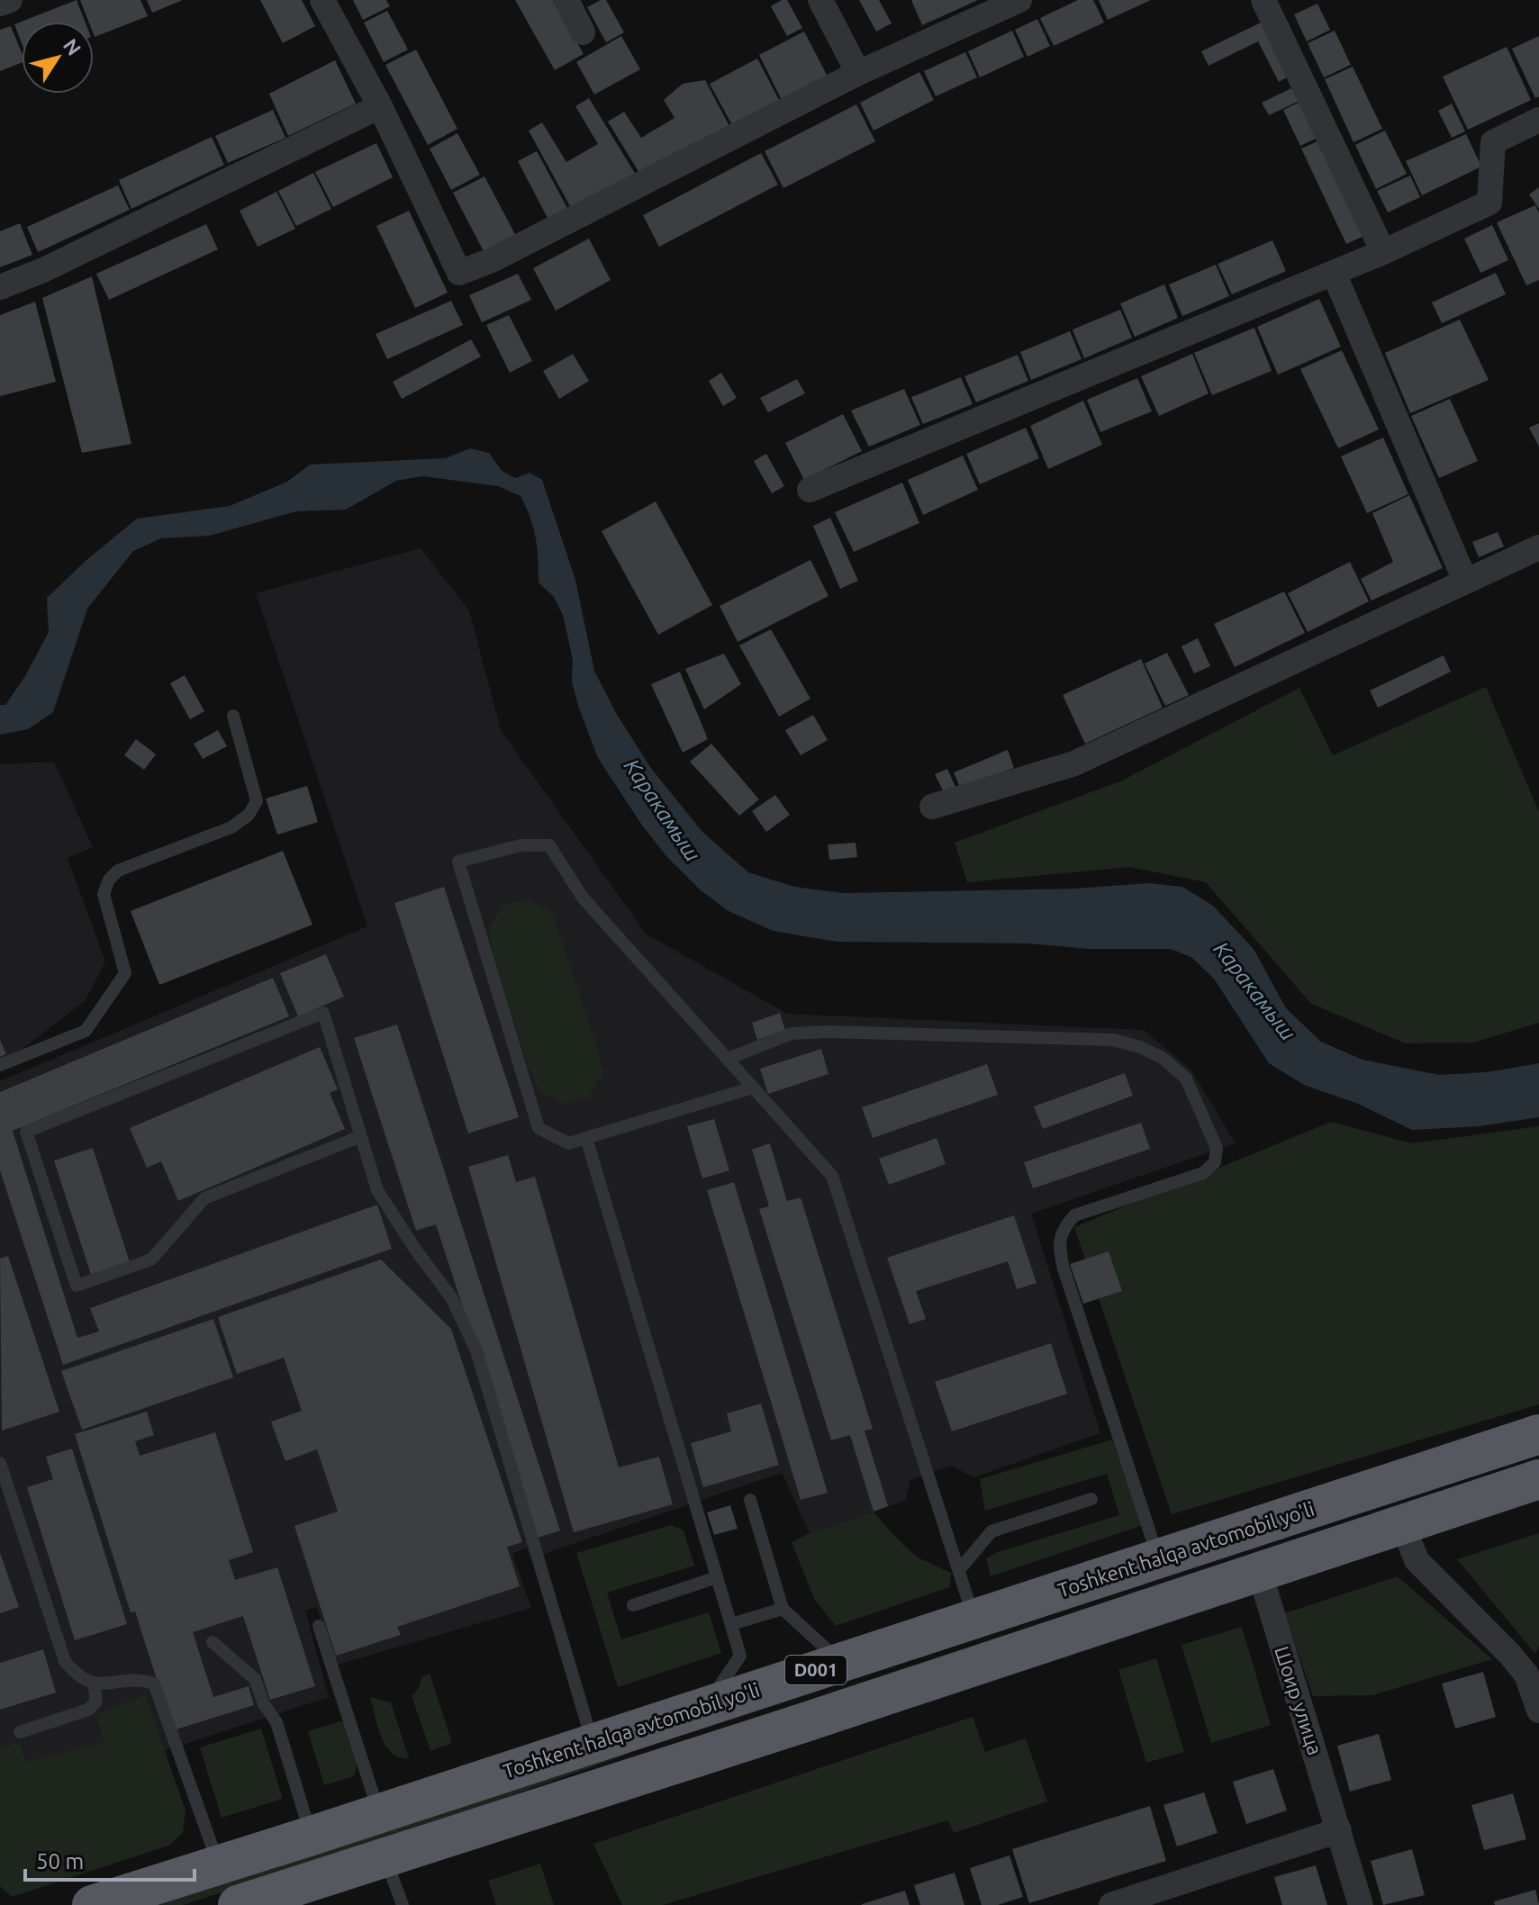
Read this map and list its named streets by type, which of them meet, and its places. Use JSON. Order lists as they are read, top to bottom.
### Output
{
  "streets": {
    "highway": ["Toshkent halqa avtomobil yo'li", "D001"],
    "street": ["Шоир улица"]
  },
  "crossings": [
    ["D001", "Шоир улица"]
  ],
  "water": ["Каракамыш"],
  "scale_bar": "50 m",
  "north": "top right"
}
